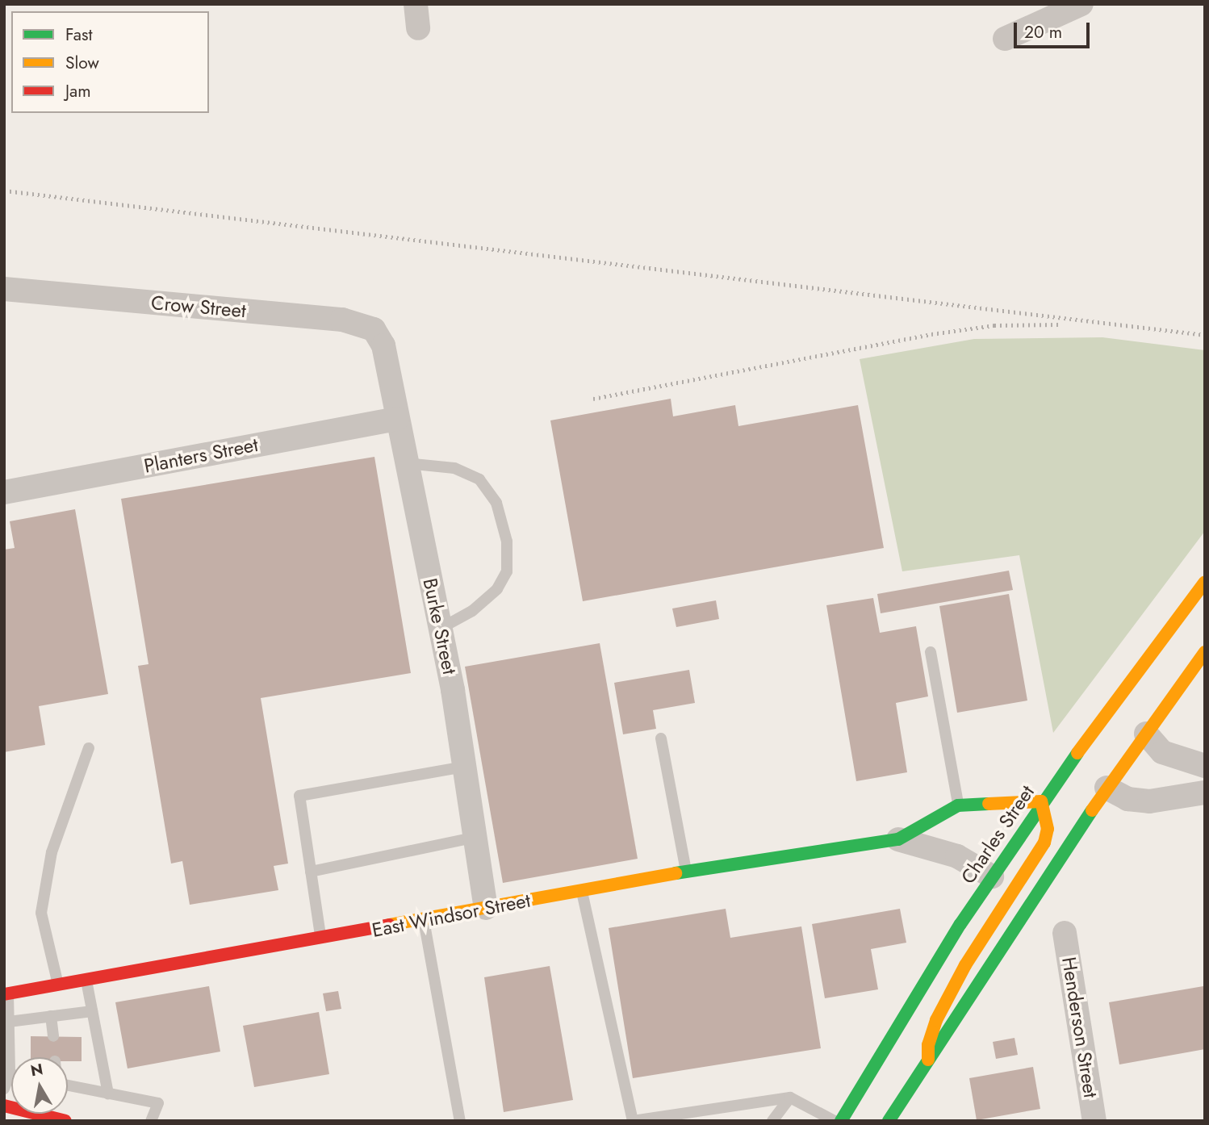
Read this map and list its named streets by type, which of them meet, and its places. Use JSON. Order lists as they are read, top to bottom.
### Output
{
  "streets": {
    "main road": ["Charles Street", "East Windsor Street"],
    "street": [
      "Crow Street",
      "Planters Street",
      "Burke Street",
      "Henderson Street"
    ]
  },
  "crossings": [
    ["Crow Street", "Burke Street"],
    ["Planters Street", "Burke Street"],
    ["Burke Street", "East Windsor Street"],
    ["Charles Street", "East Windsor Street"]
  ],
  "legend": ["Fast", "Slow", "Jam"],
  "scale_bar": "20 m",
  "north": "top"
}
